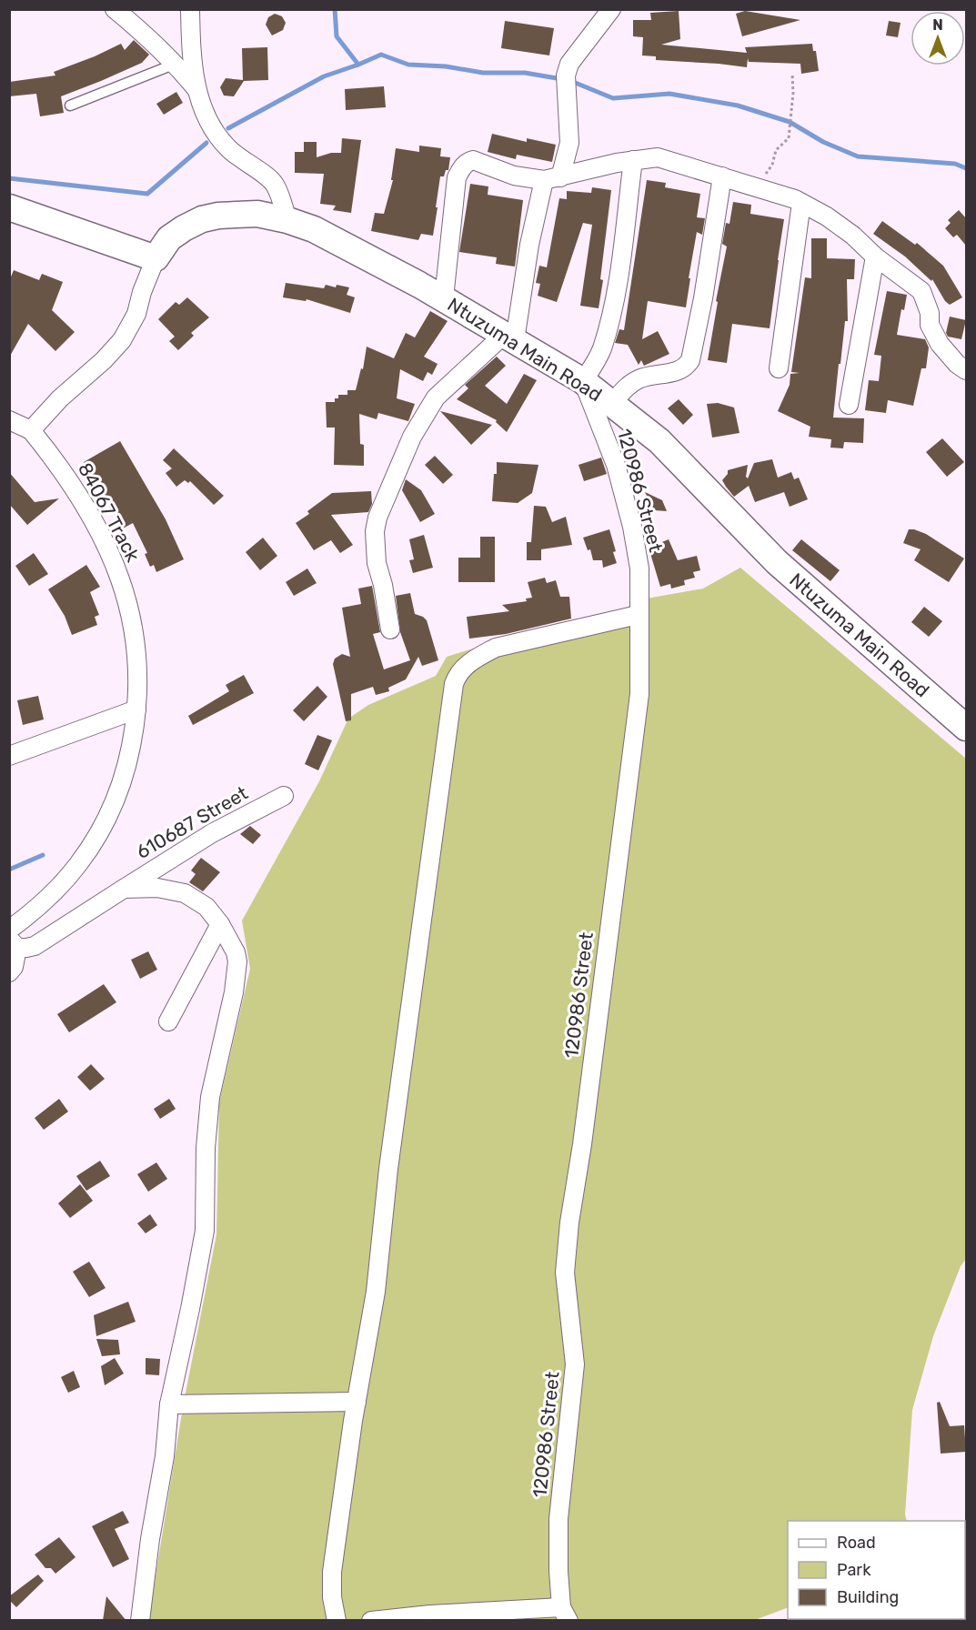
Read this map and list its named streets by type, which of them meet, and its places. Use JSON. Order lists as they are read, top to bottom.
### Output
{
  "streets": {
    "main road": ["Ntuzuma Main Road"],
    "street": ["120986 Street", "84067 Track", "610687 Street"]
  },
  "crossings": [
    ["Ntuzuma Main Road", "120986 Street"]
  ],
  "legend": ["Road", "Park", "Building"],
  "north": "top"
}
